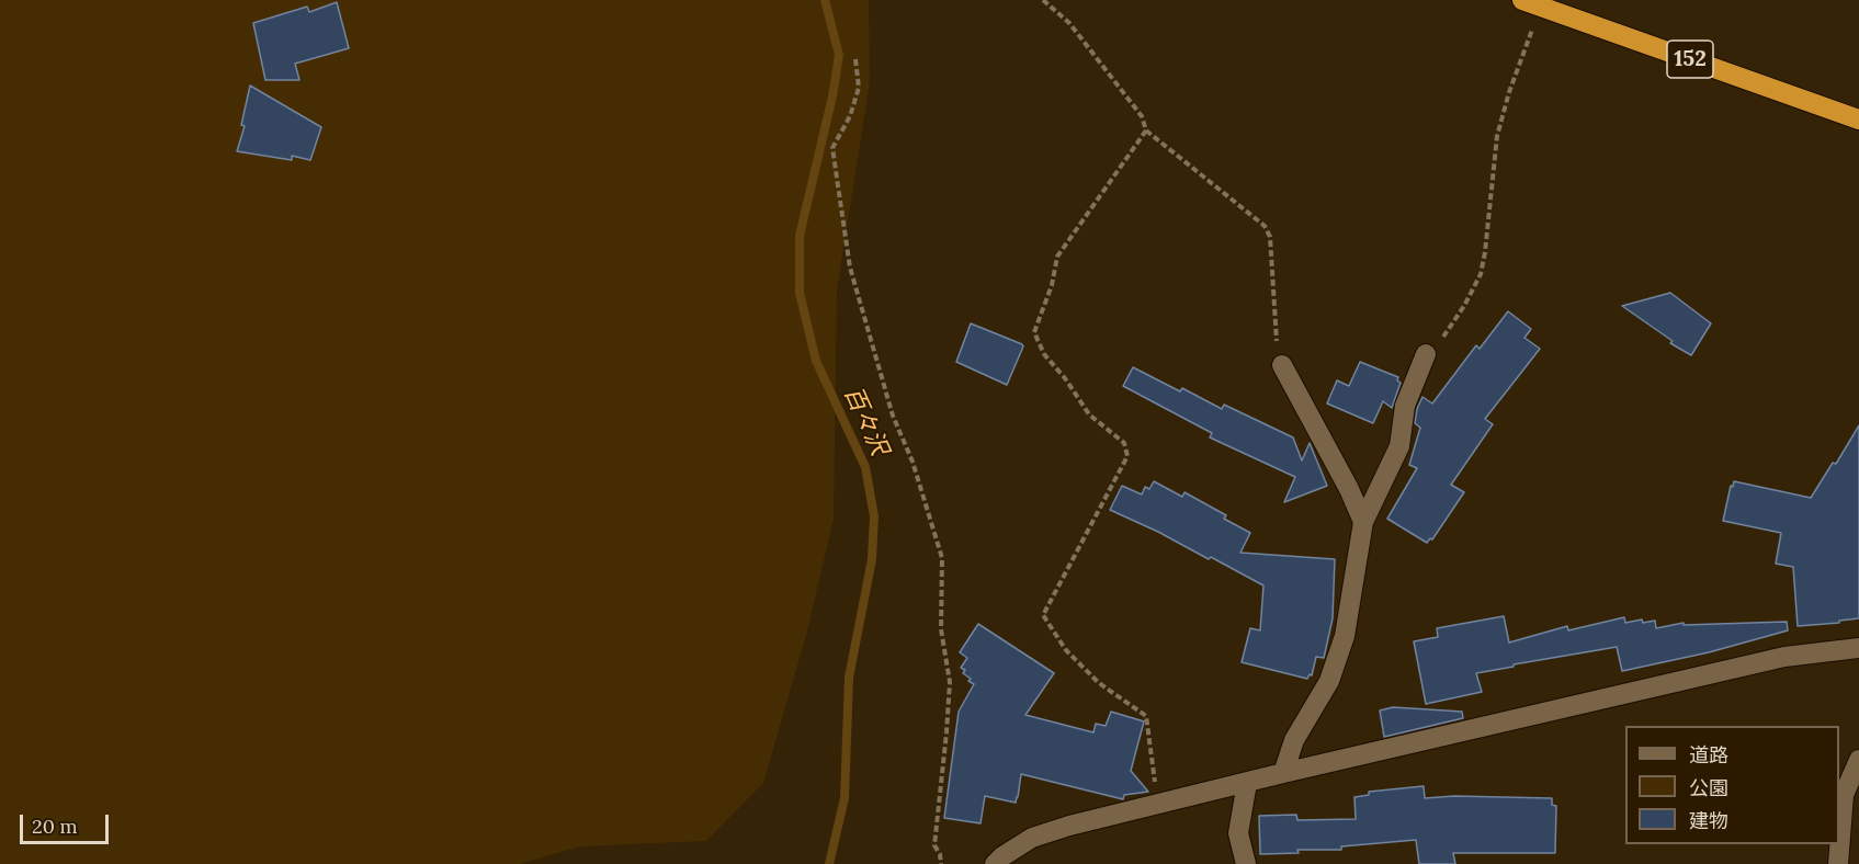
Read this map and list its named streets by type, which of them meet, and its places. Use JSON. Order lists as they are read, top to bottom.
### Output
{
  "streets": {
    "highway": ["152"]
  },
  "water": ["百々沢"],
  "legend": ["道路", "公園", "建物"],
  "scale_bar": "20 m"
}
